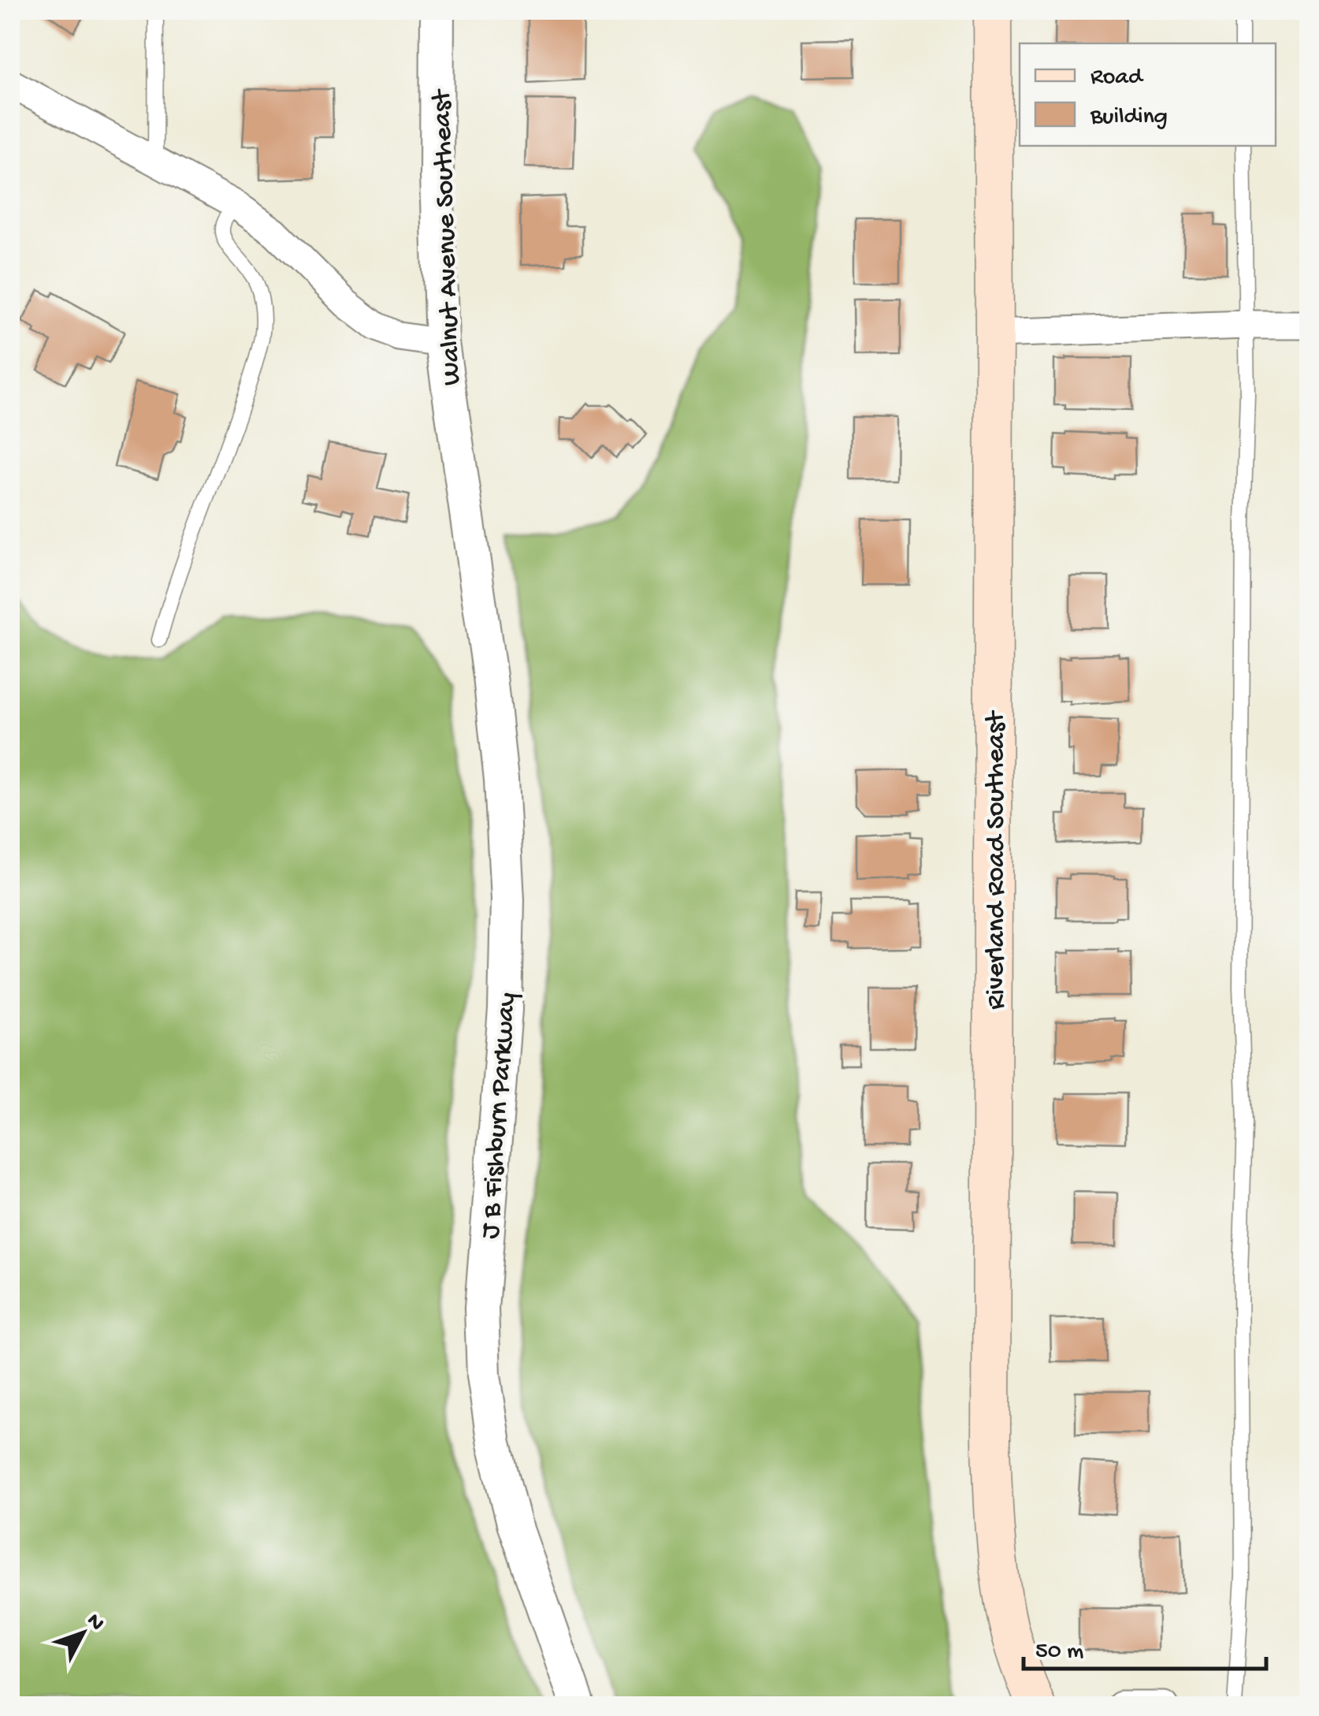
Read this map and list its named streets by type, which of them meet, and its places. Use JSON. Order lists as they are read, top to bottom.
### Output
{
  "streets": {
    "main road": ["Riverland Road Southeast"],
    "street": ["Walnut Avenue Southeast", "J B Fishburn Parkway"]
  },
  "crossings": [
    ["Walnut Avenue Southeast", "J B Fishburn Parkway"]
  ],
  "legend": ["Road", "Building"],
  "scale_bar": "50 m",
  "north": "top right"
}
